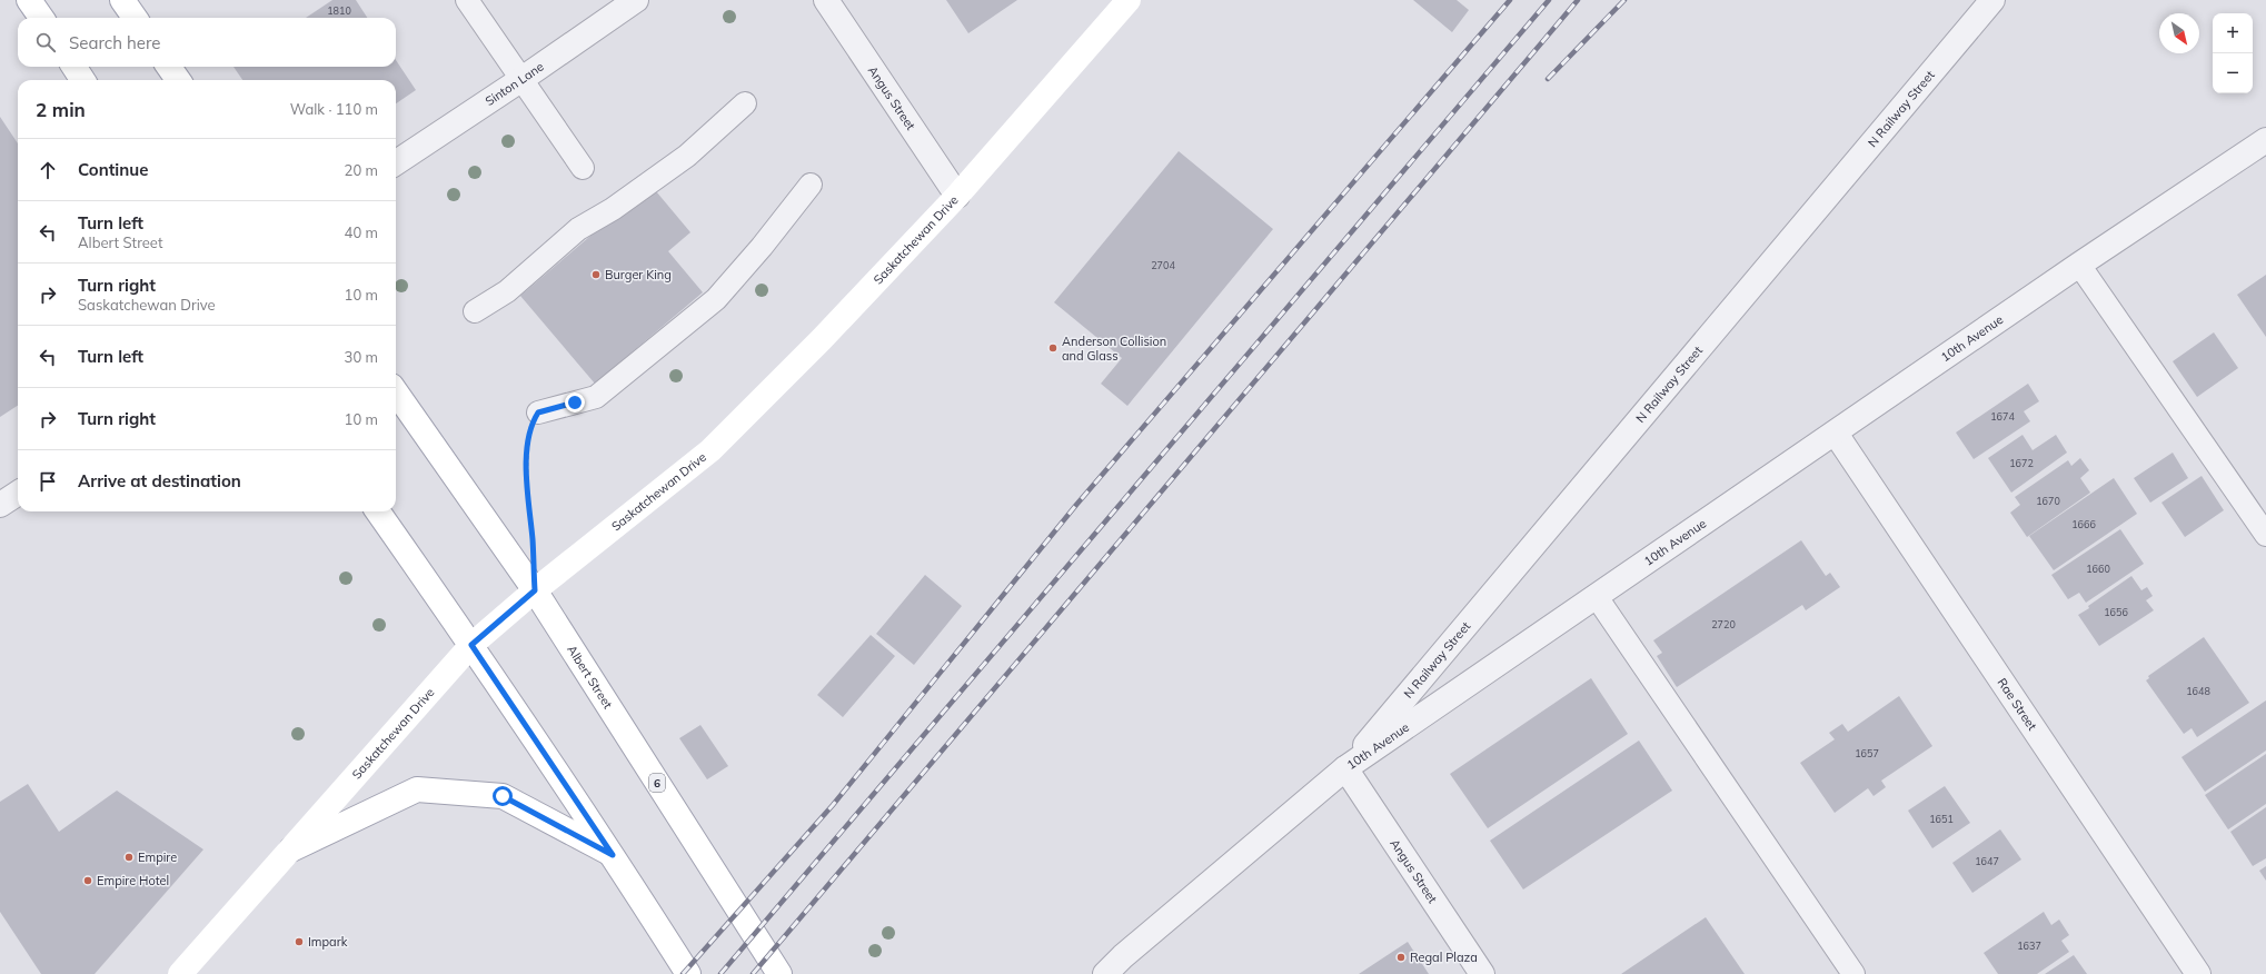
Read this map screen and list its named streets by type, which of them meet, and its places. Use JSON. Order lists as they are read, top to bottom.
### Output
{
  "streets": {
    "main road": ["Saskatchewan Drive", "Albert Street", "6"],
    "street": [
      "Sinton Lane",
      "Angus Street",
      "N Railway Street",
      "10th Avenue",
      "Rae Street"
    ]
  },
  "crossings": [
    ["Angus Street", "N Railway Street"],
    ["Angus Street", "Saskatchewan Drive"],
    ["Angus Street", "10th Avenue"],
    ["N Railway Street", "10th Avenue"],
    ["Saskatchewan Drive", "Albert Street"],
    ["10th Avenue", "Rae Street"]
  ],
  "places": [
    "Burger King",
    "Anderson Collision and Glass",
    "Empire",
    "Empire Hotel",
    "Impark",
    "Regal Plaza"
  ],
  "house_numbers": [
    "1810",
    "2704",
    "1674",
    "1672",
    "1670",
    "1666",
    "1660",
    "1656",
    "2720",
    "1648",
    "1657",
    "1651",
    "1647",
    "1637"
  ],
  "north": "bottom right",
  "page": {
    "map_buttons": ["+", "−"],
    "search": "Search here",
    "heading": ["2 min", "Walk · 110 m"],
    "list": [
      ["Continue", "20 m"],
      ["Turn left", "Albert Street", "40 m"],
      ["Turn right", "Saskatchewan Drive", "10 m"],
      ["Turn left", "30 m"],
      ["Turn right", "10 m"],
      "Arrive at destination"
    ]
  }
}
